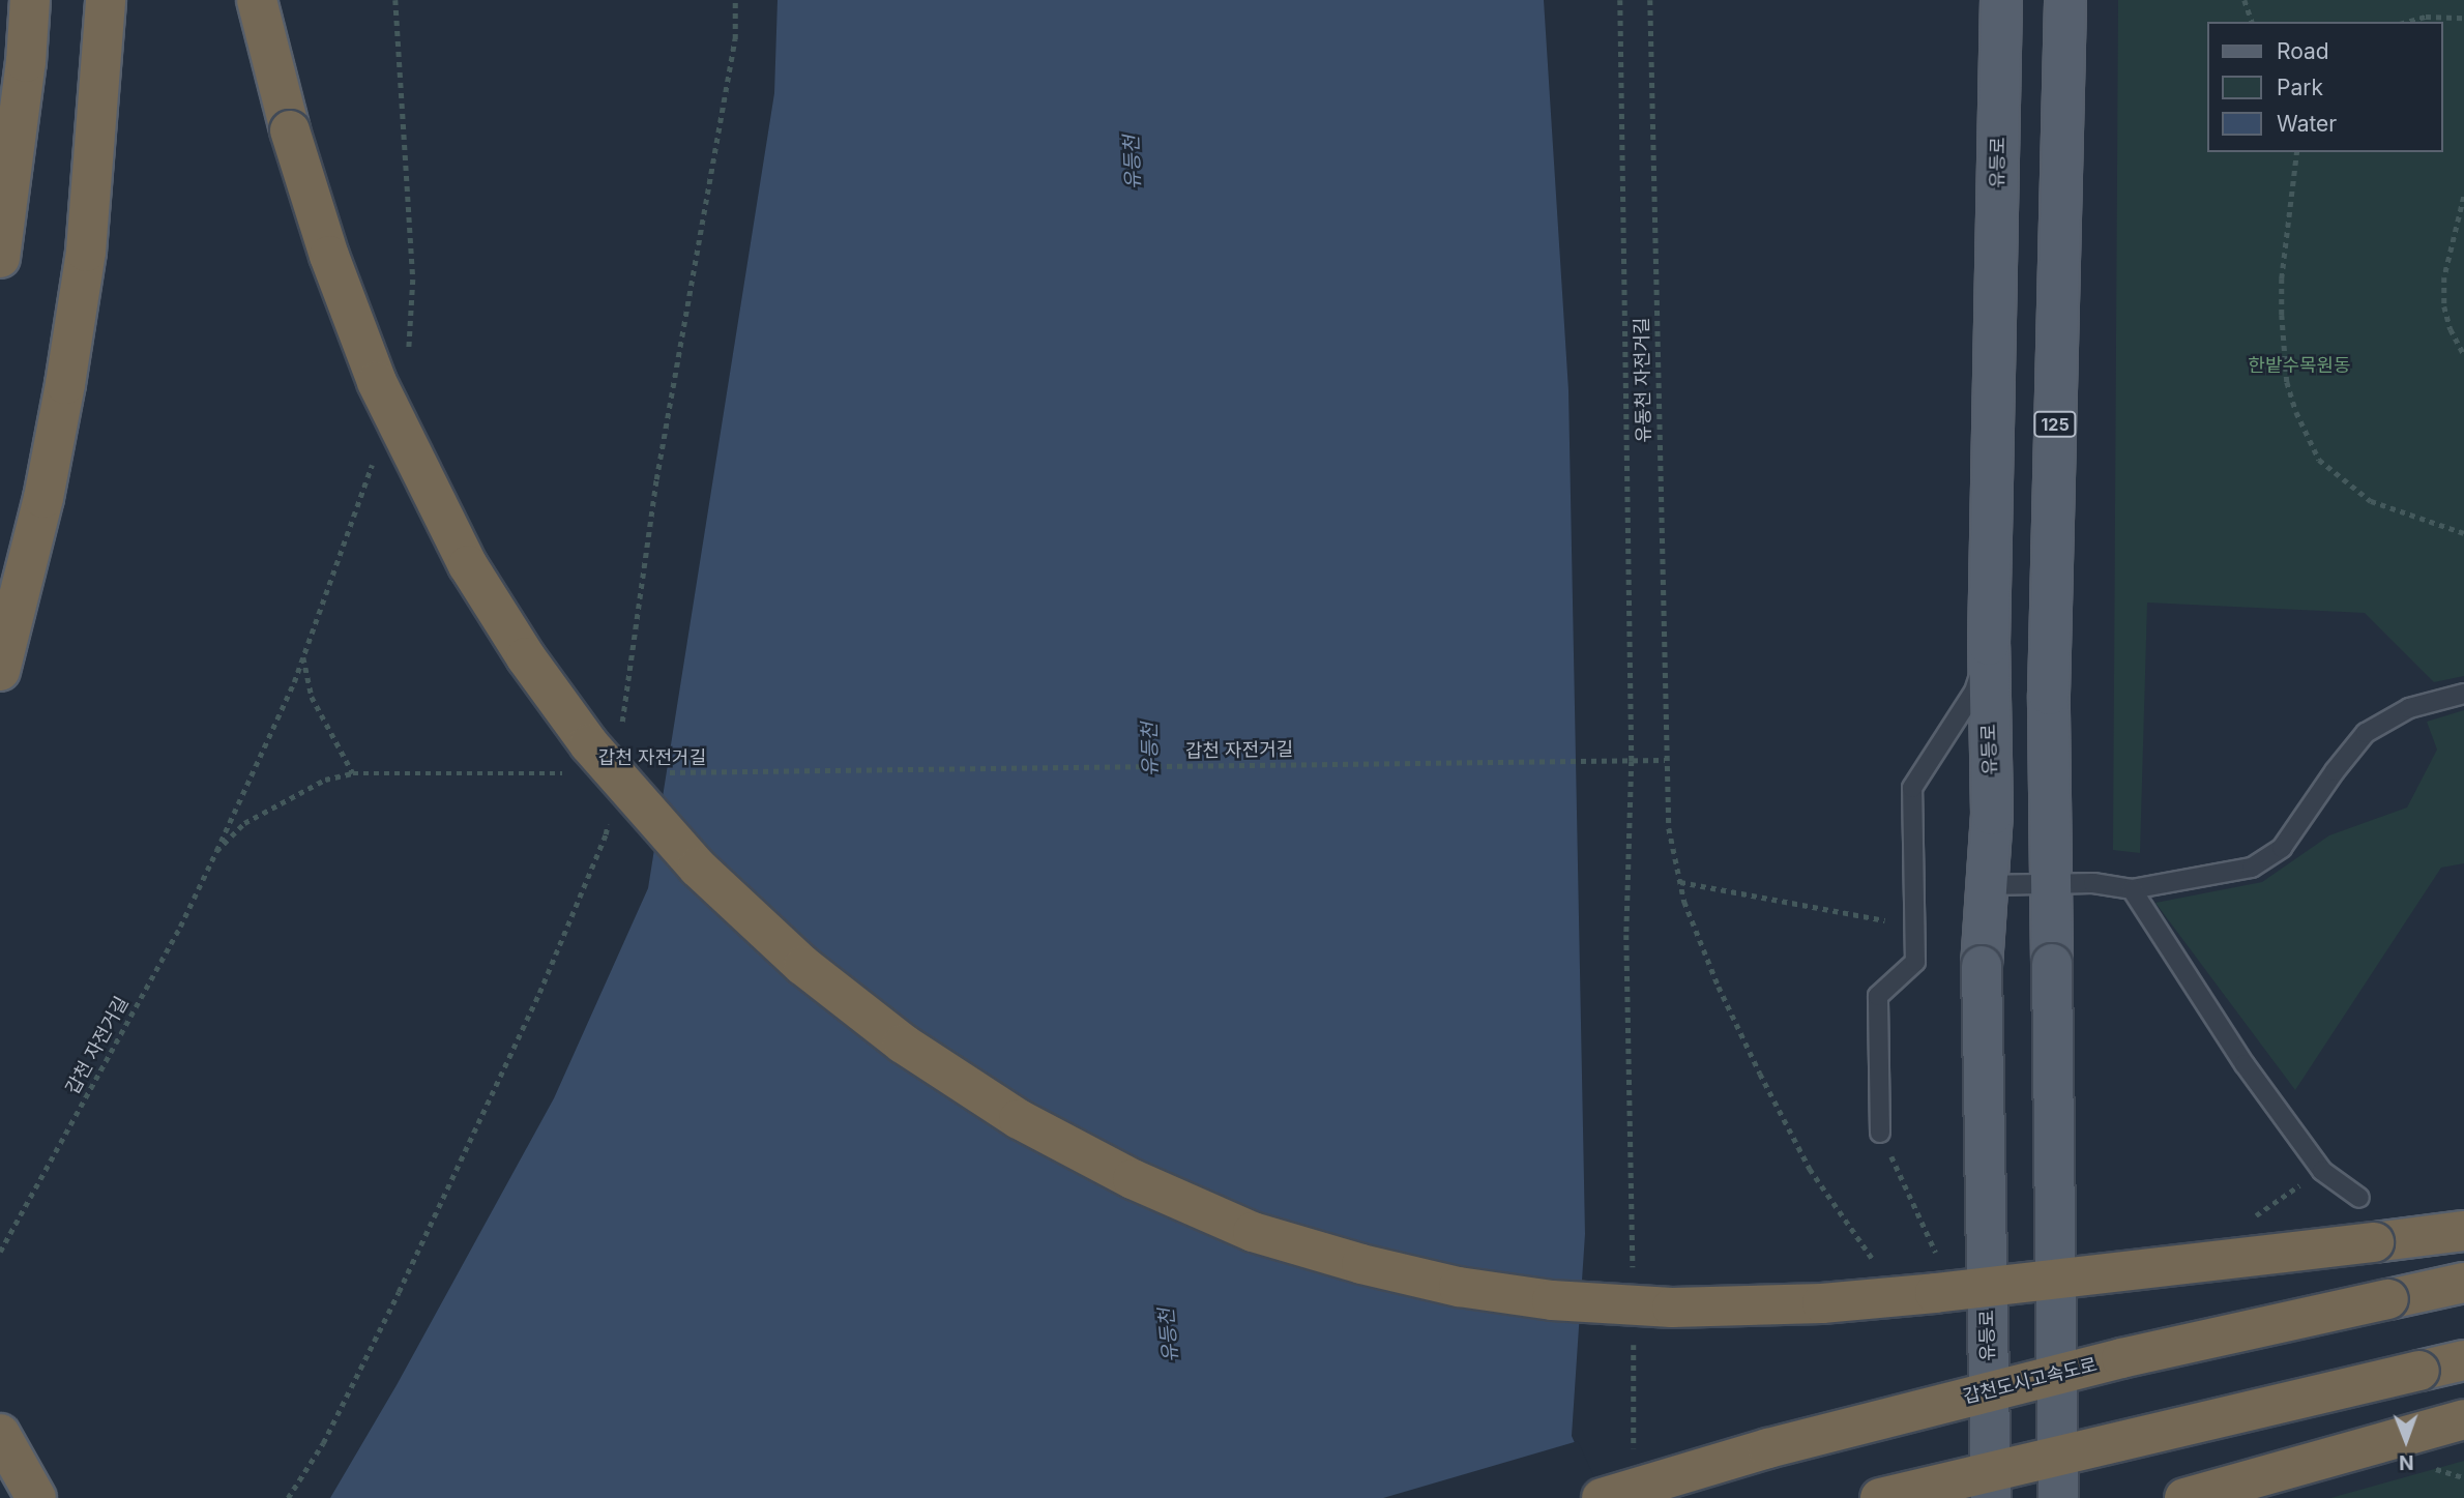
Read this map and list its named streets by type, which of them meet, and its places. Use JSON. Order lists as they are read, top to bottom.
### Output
{
  "streets": {
    "highway": ["갑천도시고속도로"],
    "main road": ["유등로", "125"],
    "path": ["유동천 자전거길", "갑천 자전거길"]
  },
  "crossings": [
    ["유동천 자전거길", "갑천 자전거길"]
  ],
  "water": ["유등천"],
  "parks": ["한밭수목원동"],
  "legend": ["Road", "Park", "Water"],
  "north": "bottom"
}
